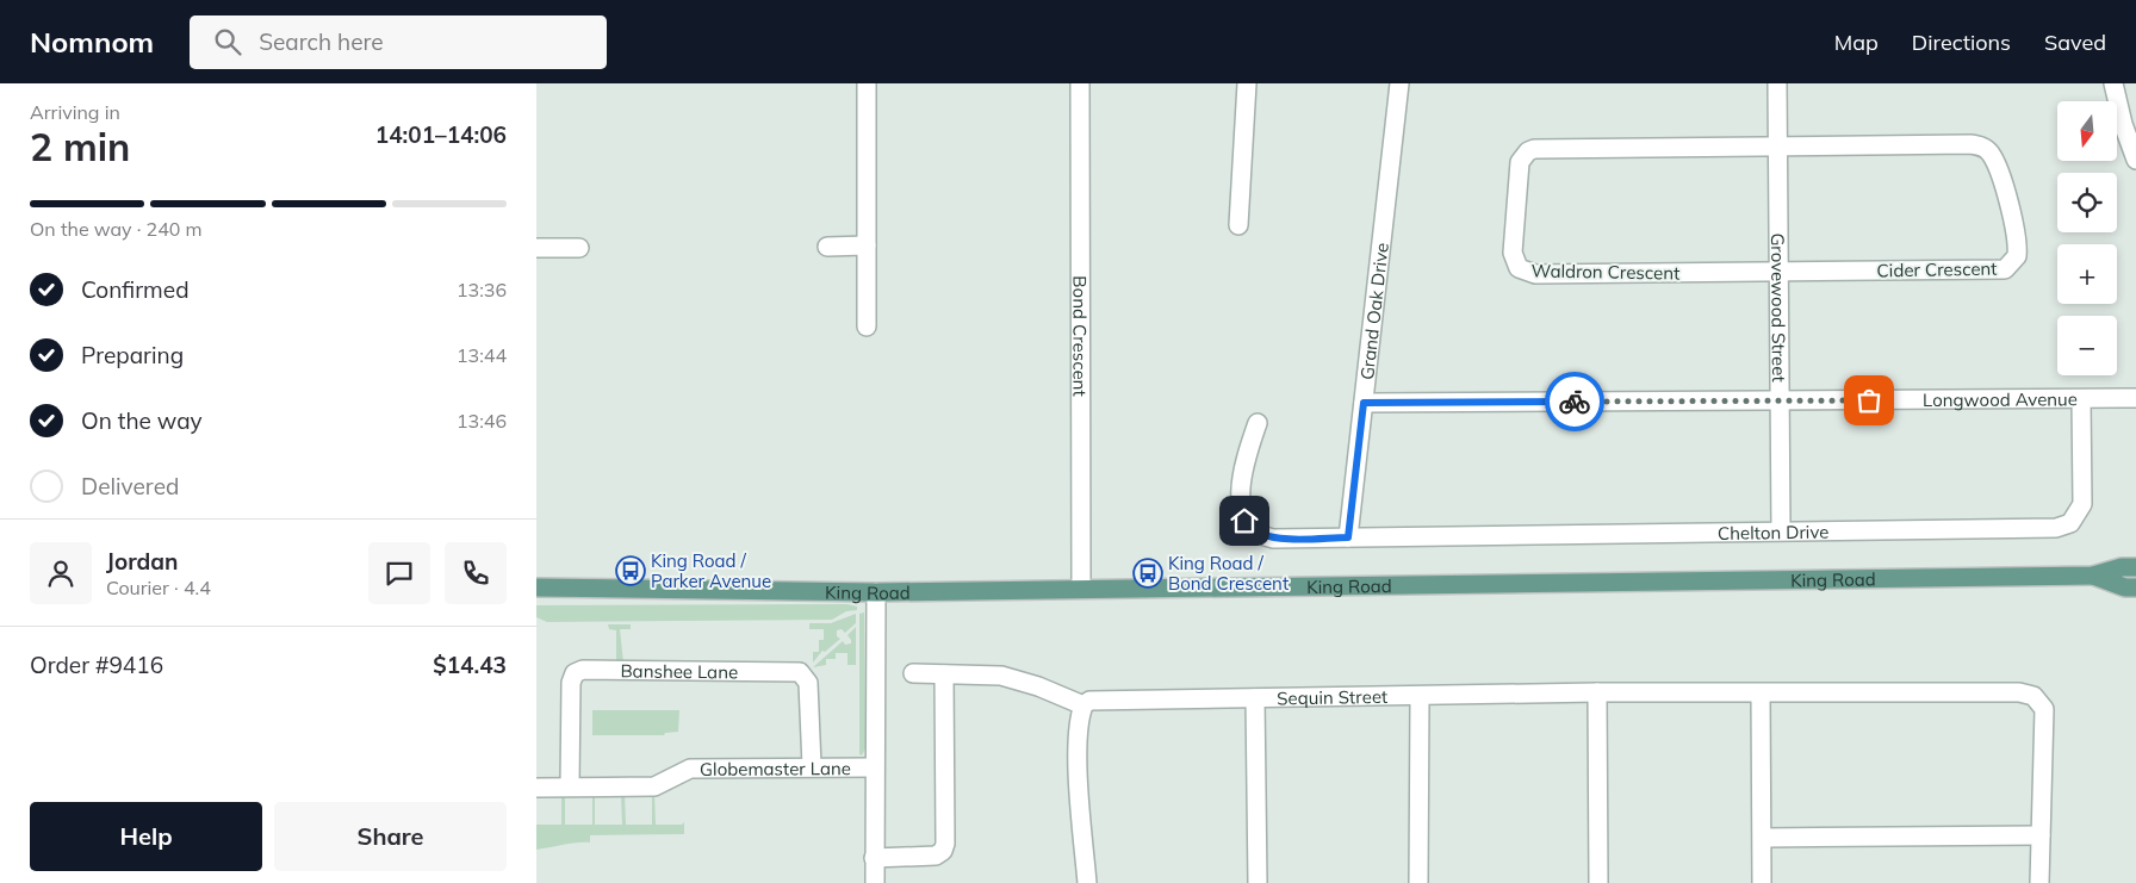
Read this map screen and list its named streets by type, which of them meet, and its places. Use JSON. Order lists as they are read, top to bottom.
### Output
{
  "streets": {
    "main road": ["King Road"],
    "street": [
      "Cider Crescent",
      "Waldron Crescent",
      "Grovewood Street",
      "Grand Oak Drive",
      "Bond Crescent",
      "Longwood Avenue",
      "Chelton Drive",
      "Banshee Lane",
      "Sequin Street",
      "Globemaster Lane"
    ]
  },
  "crossings": [
    ["Cider Crescent", "Waldron Crescent"],
    ["Cider Crescent", "Grovewood Street"],
    ["Waldron Crescent", "Grovewood Street"],
    ["Grovewood Street", "Longwood Avenue"],
    ["Grovewood Street", "Chelton Drive"],
    ["Grand Oak Drive", "Longwood Avenue"],
    ["Grand Oak Drive", "Chelton Drive"],
    ["Bond Crescent", "King Road"],
    ["Longwood Avenue", "Chelton Drive"],
    ["Banshee Lane", "Globemaster Lane"]
  ],
  "places": {
    "bus stop": ["King Road / Parker Avenue", "King Road / Bond Crescent"]
  },
  "north": "bottom",
  "page": {
    "header": "Nomnom",
    "search": "Search here",
    "nav": ["Map", "Directions", "Saved"],
    "heading": ["2 min", "Arriving in", "14:01–14:06"],
    "panel": [
      "Jordan",
      "Courier · 4.4",
      "Order #9416",
      "$14.43"
    ],
    "map_buttons": ["+", "−"],
    "bar": "On the way · 240 m",
    "list": [
      ["Confirmed", "13:36"],
      ["Preparing", "13:44"],
      ["On the way", "13:46"],
      "Delivered"
    ],
    "buttons": ["Help", "Share"]
  }
}
